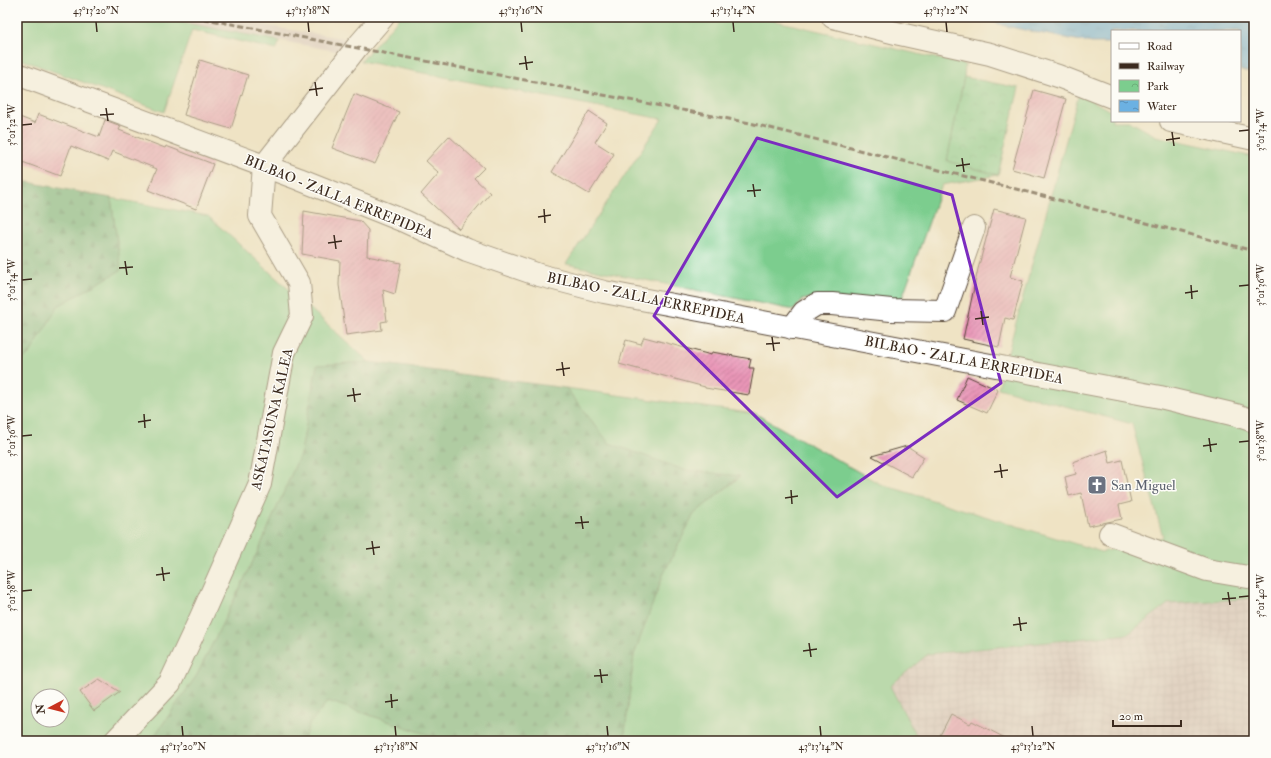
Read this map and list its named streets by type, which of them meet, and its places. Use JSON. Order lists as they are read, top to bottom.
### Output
{
  "streets": {
    "street": ["BILBAO - ZALLA ERREPIDEA", "ASKATASUNA KALEA"]
  },
  "crossings": [
    ["BILBAO - ZALLA ERREPIDEA", "ASKATASUNA KALEA"]
  ],
  "places": {
    "church": ["San Miguel"]
  },
  "legend": [
    "Road",
    "Railway",
    "Park",
    "Water"
  ],
  "scale_bar": "20 m",
  "north": "left",
  "coordinates": [
    "43°13'20\"N",
    "43°13'18\"N",
    "43°13'16\"N",
    "43°13'14\"N",
    "43°13'12\"N",
    "3°01'32\"W",
    "3°01'34\"W",
    "3°01'36\"W",
    "3°01'38\"W",
    "3°01'40\"W"
  ]
}
